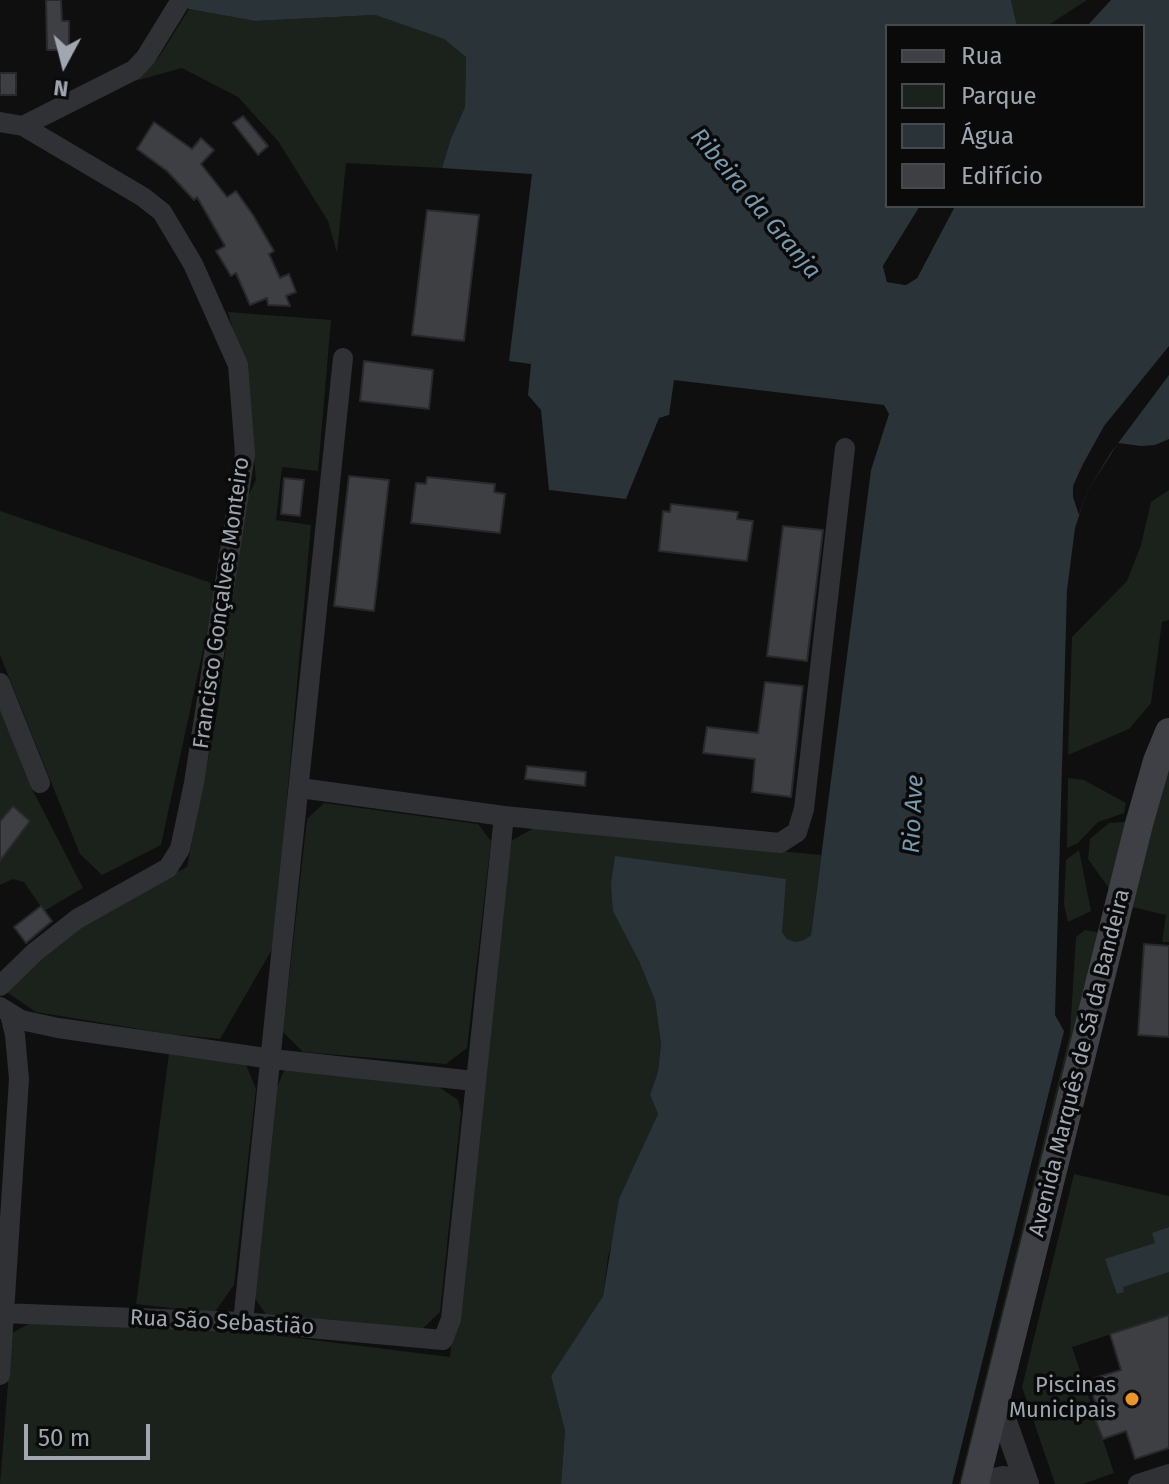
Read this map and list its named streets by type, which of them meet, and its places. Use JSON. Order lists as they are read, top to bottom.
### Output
{
  "streets": {
    "main road": ["Avenida Marquês de Sá da Bandeira"],
    "street": ["Francisco Gonçalves Monteiro", "Rua São Sebastião"]
  },
  "water": ["Ribeira da Granja", "Rio Ave"],
  "places": ["Piscinas Municipais"],
  "legend": [
    "Rua",
    "Parque",
    "Água",
    "Edifício"
  ],
  "scale_bar": "50 m",
  "north": "bottom"
}
